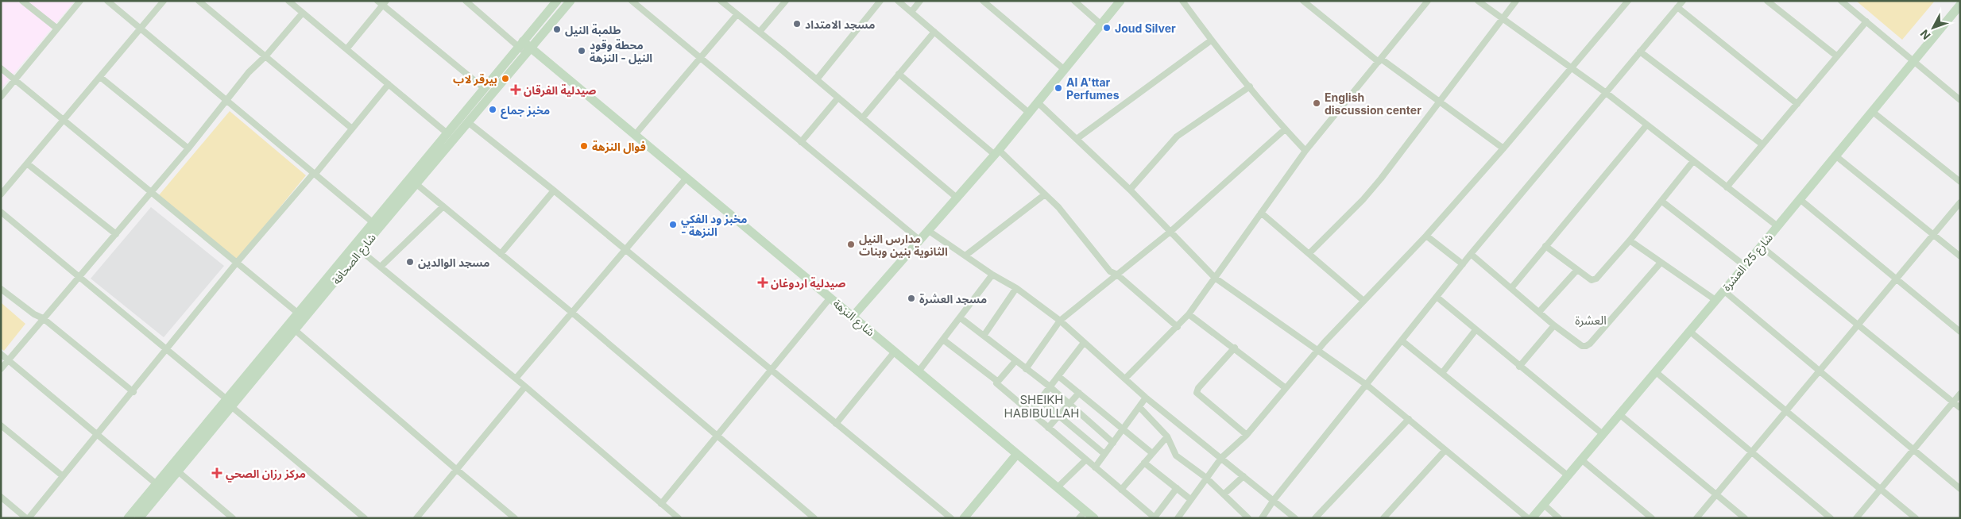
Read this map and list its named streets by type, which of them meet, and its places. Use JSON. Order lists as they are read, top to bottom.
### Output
{
  "streets": {
    "street": ["شارع الصحافة", "شارع 25 العشرة", "شارع النزهة"]
  },
  "crossings": [
    ["شارع الصحافة", "شارع النزهة"]
  ],
  "districts": ["العشرة", "SHEIKH HABIBULLAH"],
  "places": {
    "other": [
      "مسجد الامتداد",
      "Joud Silver",
      "طلمبة النيل",
      "محطة وقود النيل - النزهة",
      "بيرقر لاب",
      "Al A'ttar Perfumes",
      "English discussion center",
      "مخبز جماع",
      "فوال النزهة",
      "مخبز ود الفكي - النزهة",
      "مدارس النيل الثانوية بنين وبنات",
      "مسجد الوالدين",
      "مسجد العشرة"
    ],
    "health": ["صيدلية الفرقان", "صيدلية اردوغان", "مركز رزان الصحي"]
  },
  "north": "bottom left"
}
